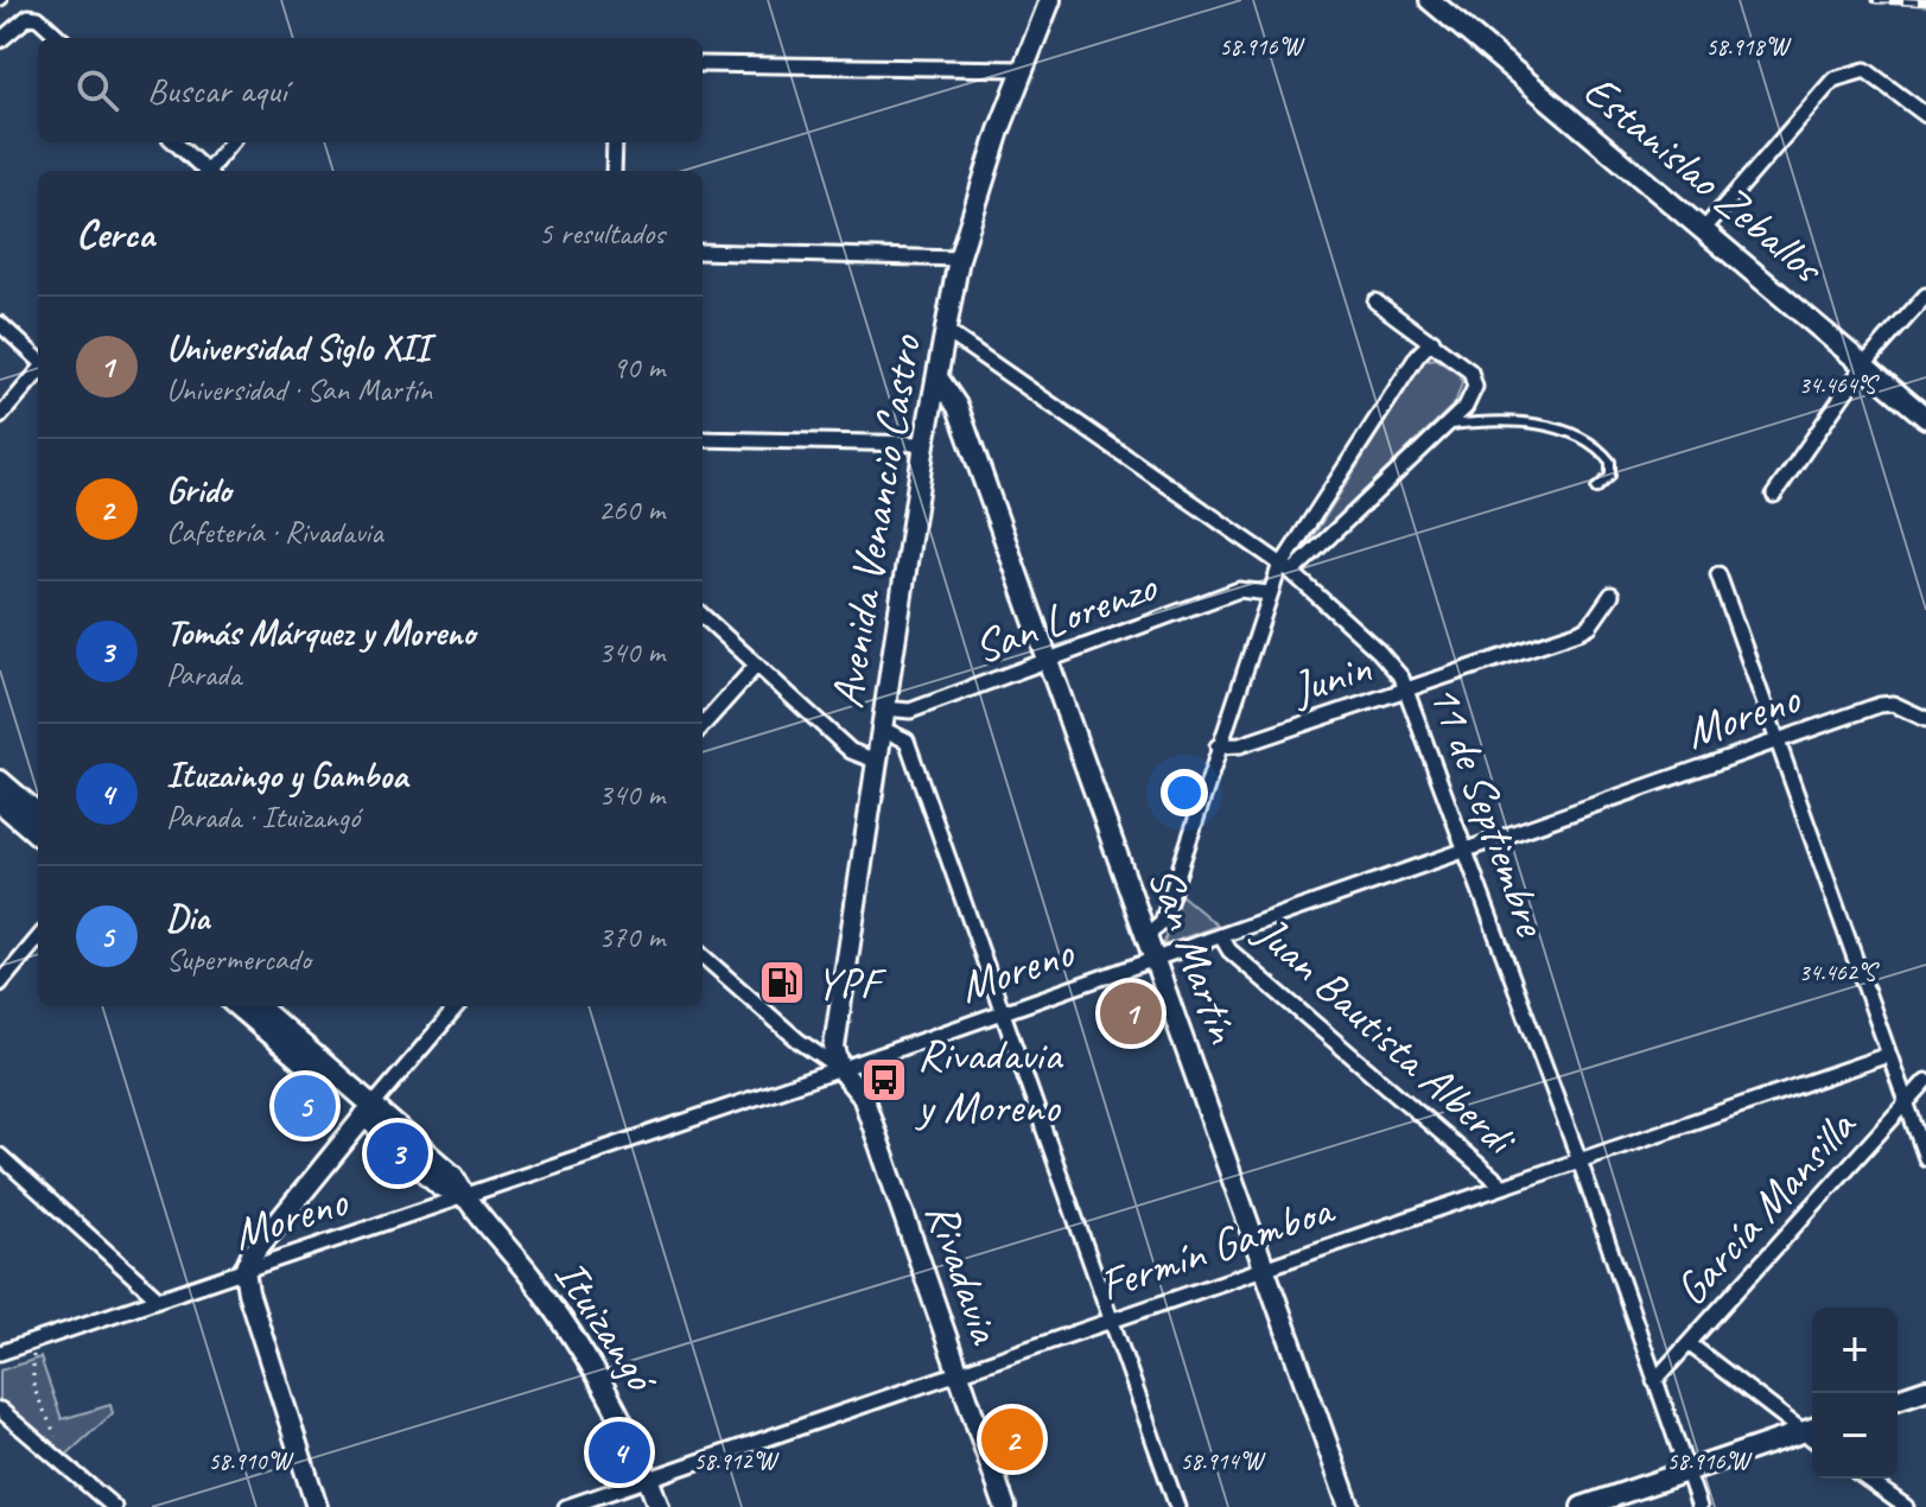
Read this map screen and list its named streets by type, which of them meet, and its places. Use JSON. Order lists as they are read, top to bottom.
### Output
{
  "streets": {
    "street": [
      "Estanislao Zeballos",
      "Avenida Venancio Castro",
      "San Lorenzo",
      "Junin",
      "Moreno",
      "11 de Septiembre",
      "San Martín",
      "Juan Bautista Alberdi",
      "García Mansilla",
      "Fermín Gamboa",
      "Rivadavia",
      "Ituizangó"
    ]
  },
  "crossings": [
    ["Avenida Venancio Castro", "San Lorenzo"],
    ["Avenida Venancio Castro", "Moreno"],
    ["Avenida Venancio Castro", "11 de Septiembre"],
    ["Avenida Venancio Castro", "San Martín"],
    ["Avenida Venancio Castro", "Rivadavia"],
    ["San Lorenzo", "San Martín"],
    ["Junin", "11 de Septiembre"],
    ["Moreno", "11 de Septiembre"],
    ["Moreno", "San Martín"],
    ["Moreno", "Juan Bautista Alberdi"],
    ["Moreno", "Rivadavia"],
    ["Moreno", "Ituizangó"],
    ["11 de Septiembre", "García Mansilla"],
    ["11 de Septiembre", "Fermín Gamboa"],
    ["San Martín", "Fermín Gamboa"],
    ["Juan Bautista Alberdi", "Fermín Gamboa"],
    ["Fermín Gamboa", "Rivadavia"],
    ["Fermín Gamboa", "Ituizangó"]
  ],
  "places": {
    "fuel station": ["YPF"],
    "bus stop": ["Rivadavia y Moreno"]
  },
  "page": {
    "search": "Buscar aquí",
    "heading": ["Cerca", "5 resultados"],
    "list": [
      {
        "mark": "1",
        "name": "Universidad Siglo XII",
        "note": "Universidad · San Martín",
        "value": "90 m"
      },
      {
        "mark": "2",
        "name": "Grido",
        "note": "Cafetería · Rivadavia",
        "value": "260 m"
      },
      {
        "mark": "3",
        "name": "Tomás Márquez y Moreno",
        "note": "Parada",
        "value": "340 m"
      },
      {
        "mark": "4",
        "name": "Ituzaingo y Gamboa",
        "note": "Parada · Ituizangó",
        "value": "340 m"
      },
      {
        "mark": "5",
        "name": "Dia",
        "note": "Supermercado",
        "value": "370 m"
      }
    ],
    "pins": [
      "1",
      "5",
      "3",
      "2",
      "4"
    ],
    "map_buttons": ["+", "−"]
  },
  "coordinates": [
    "58.916°W",
    "58.918°W",
    "34.464°S",
    "34.462°S",
    "58.910°W",
    "58.912°W",
    "58.914°W"
  ]
}
